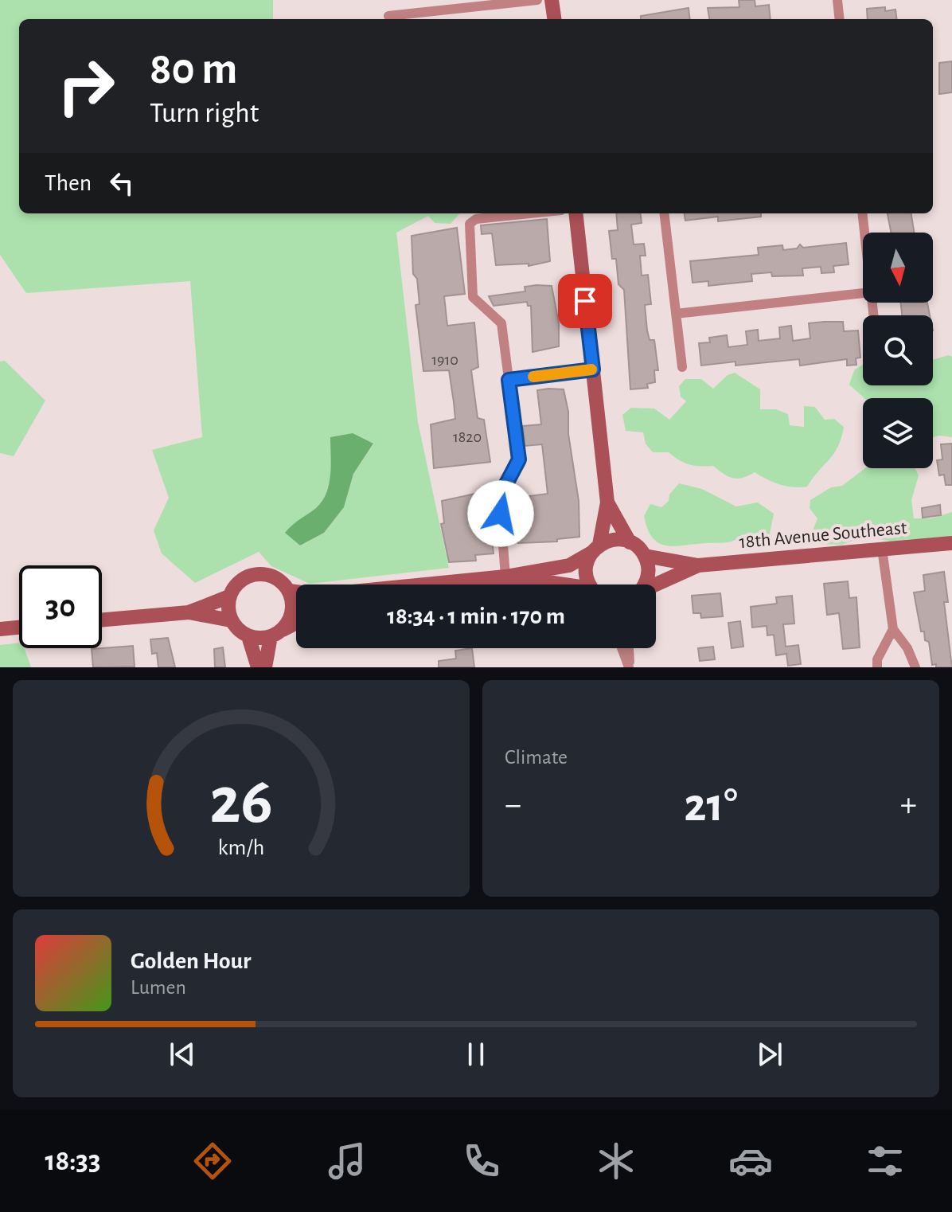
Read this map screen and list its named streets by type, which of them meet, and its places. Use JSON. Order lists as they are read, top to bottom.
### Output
{
  "streets": {
    "street": ["18th Avenue Southeast"]
  },
  "house_numbers": ["1910", "1820"],
  "north": "bottom",
  "page": {
    "turn": ["80 m", "Turn right"],
    "then": "Then",
    "limit": "30",
    "trip": "18:34 · 1 min · 170 m",
    "tile": "Climate",
    "heat": ["−", "21°", "+"],
    "song": ["Golden Hour", "Lumen"],
    "tabs": "18:33",
    "gauge": ["26", "km/h"]
  }
}
